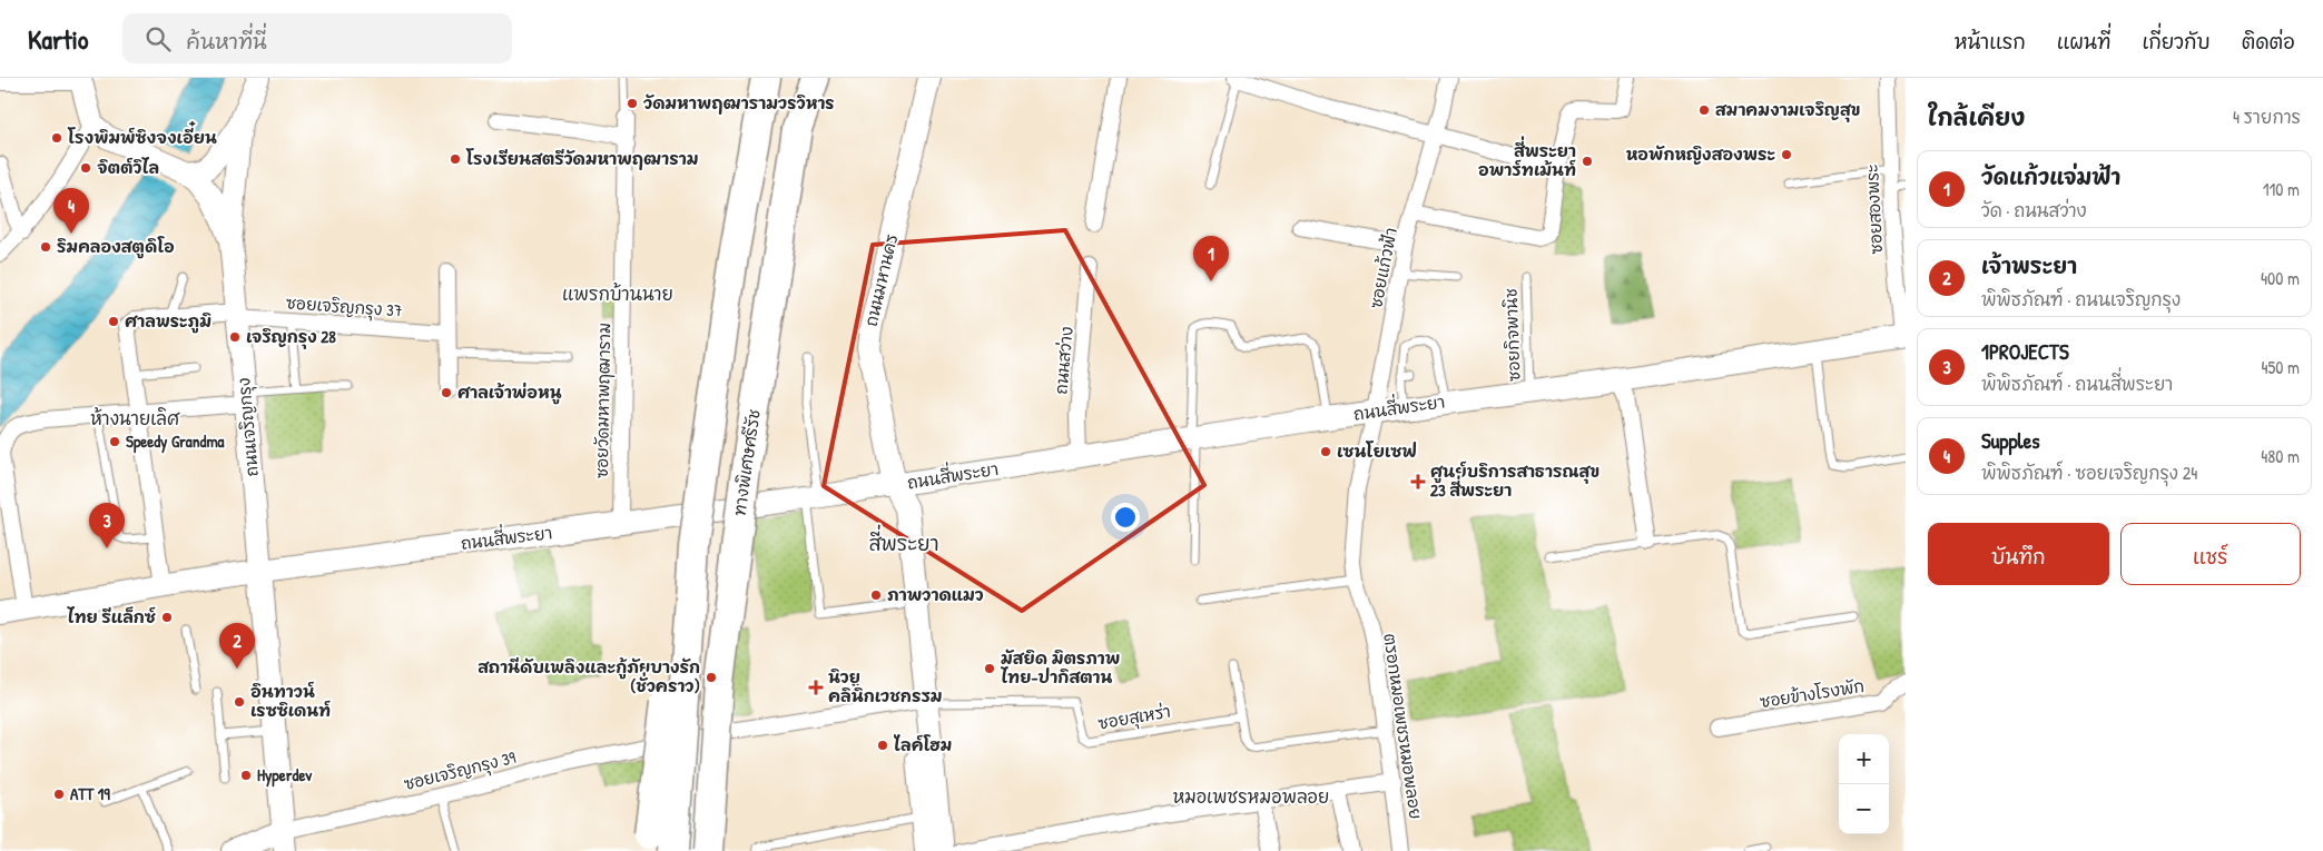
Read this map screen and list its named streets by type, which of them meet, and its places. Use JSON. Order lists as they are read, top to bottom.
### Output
{
  "streets": {
    "highway": ["ทางพิเศษศรีรัช"],
    "main road": ["ถนนมหานคร", "ถนนสี่พระยา", "ถนนเจริญกรุง"],
    "street": [
      "ซอยสองพระ",
      "ซอยแก้วฟ้า",
      "ซอยเจริญกรุง 37",
      "ถนนสว่าง",
      "ซอยวัดมหาพฤฒาราม",
      "ซอยข้างโรงพัก",
      "ตรอกหมอเพชรหมอพลอย",
      "ซอยเจริญกรุง 39"
    ],
    "lane": ["ซอยกิจพานิช", "ซอยสุเหร่า"]
  },
  "crossings": [
    ["ซอยสองพระ", "ถนนสี่พระยา"],
    ["ซอยแก้วฟ้า", "ถนนสี่พระยา"],
    ["ซอยแก้วฟ้า", "ตรอกหมอเพชรหมอพลอย"],
    ["ถนนมหานคร", "ถนนสี่พระยา"],
    ["ซอยเจริญกรุง 37", "ถนนเจริญกรุง"],
    ["ซอยกิจพานิช", "ถนนสี่พระยา"],
    ["ถนนสว่าง", "ถนนสี่พระยา"],
    ["ซอยวัดมหาพฤฒาราม", "ถนนสี่พระยา"],
    ["ถนนสี่พระยา", "ถนนเจริญกรุง"],
    ["ถนนสี่พระยา", "ตรอกหมอเพชรหมอพลอย"],
    ["ถนนเจริญกรุง", "ซอยเจริญกรุง 39"]
  ],
  "districts": [
    "แพรกบ้านนาย",
    "ห้างนายเลิศ",
    "สี่พระยา",
    "หมอเพชรหมอพลอย"
  ],
  "places": {
    "other": [
      "วัดมหาพฤฒารามวรวิหาร",
      "สมาคมงามเจริญสุข",
      "โรงพิมพ์ซิงจงเอี๋ยน",
      "หอพักหญิงสองพระ",
      "โรงเรียนสตรีวัดมหาพฤฒาราม",
      "สี่พระยา อพาร์ทเม้นท์",
      "จิตต์วิไล",
      "ริมคลองสตูดิโอ",
      "ศาลพระภูมิ",
      "เจริญกรุง 28",
      "ศาลเจ้าพ่อหนู",
      "Speedy Grandma",
      "เซนโยเซฟ",
      "ภาพวาดแมว",
      "ไทย รีแล็กซ์",
      "มัสยิด มิตรภาพ ไทย-ปากิสตาน",
      "สถานีดับเพลิงและกู้ภัยบางรัก (ชั่วคราว)",
      "อินทาวน์ เรซซิเดนท์",
      "ไลค์โฮม",
      "Hyperdev",
      "ATT 19"
    ],
    "health": ["ศูนย์บริการสาธารณสุข 23 สี่พระยา", "นิวยู คลินิกเวชกรรม"]
  },
  "page": {
    "header": "Kartio",
    "search": "ค้นหาที่นี่",
    "nav": [
      "หน้าแรก",
      "แผนที่",
      "เกี่ยวกับ",
      "ติดต่อ"
    ],
    "heading": ["ใกล้เคียง", "4 รายการ"],
    "list": [
      {
        "mark": "1",
        "name": "วัดแก้วแจ่มฟ้า",
        "note": "วัด · ถนนสว่าง",
        "value": "110 m"
      },
      {
        "mark": "2",
        "name": "เจ้าพระยา",
        "note": "พิพิธภัณฑ์ · ถนนเจริญกรุง",
        "value": "400 m"
      },
      {
        "mark": "3",
        "name": "1PROJECTS",
        "note": "พิพิธภัณฑ์ · ถนนสี่พระยา",
        "value": "450 m"
      },
      {
        "mark": "4",
        "name": "Supples",
        "note": "พิพิธภัณฑ์ · ซอยเจริญกรุง 24",
        "value": "480 m"
      }
    ],
    "pins": [
      "4",
      "1",
      "3",
      "2"
    ],
    "buttons": ["บันทึก", "แชร์"],
    "map_buttons": ["+", "−"]
  }
}
